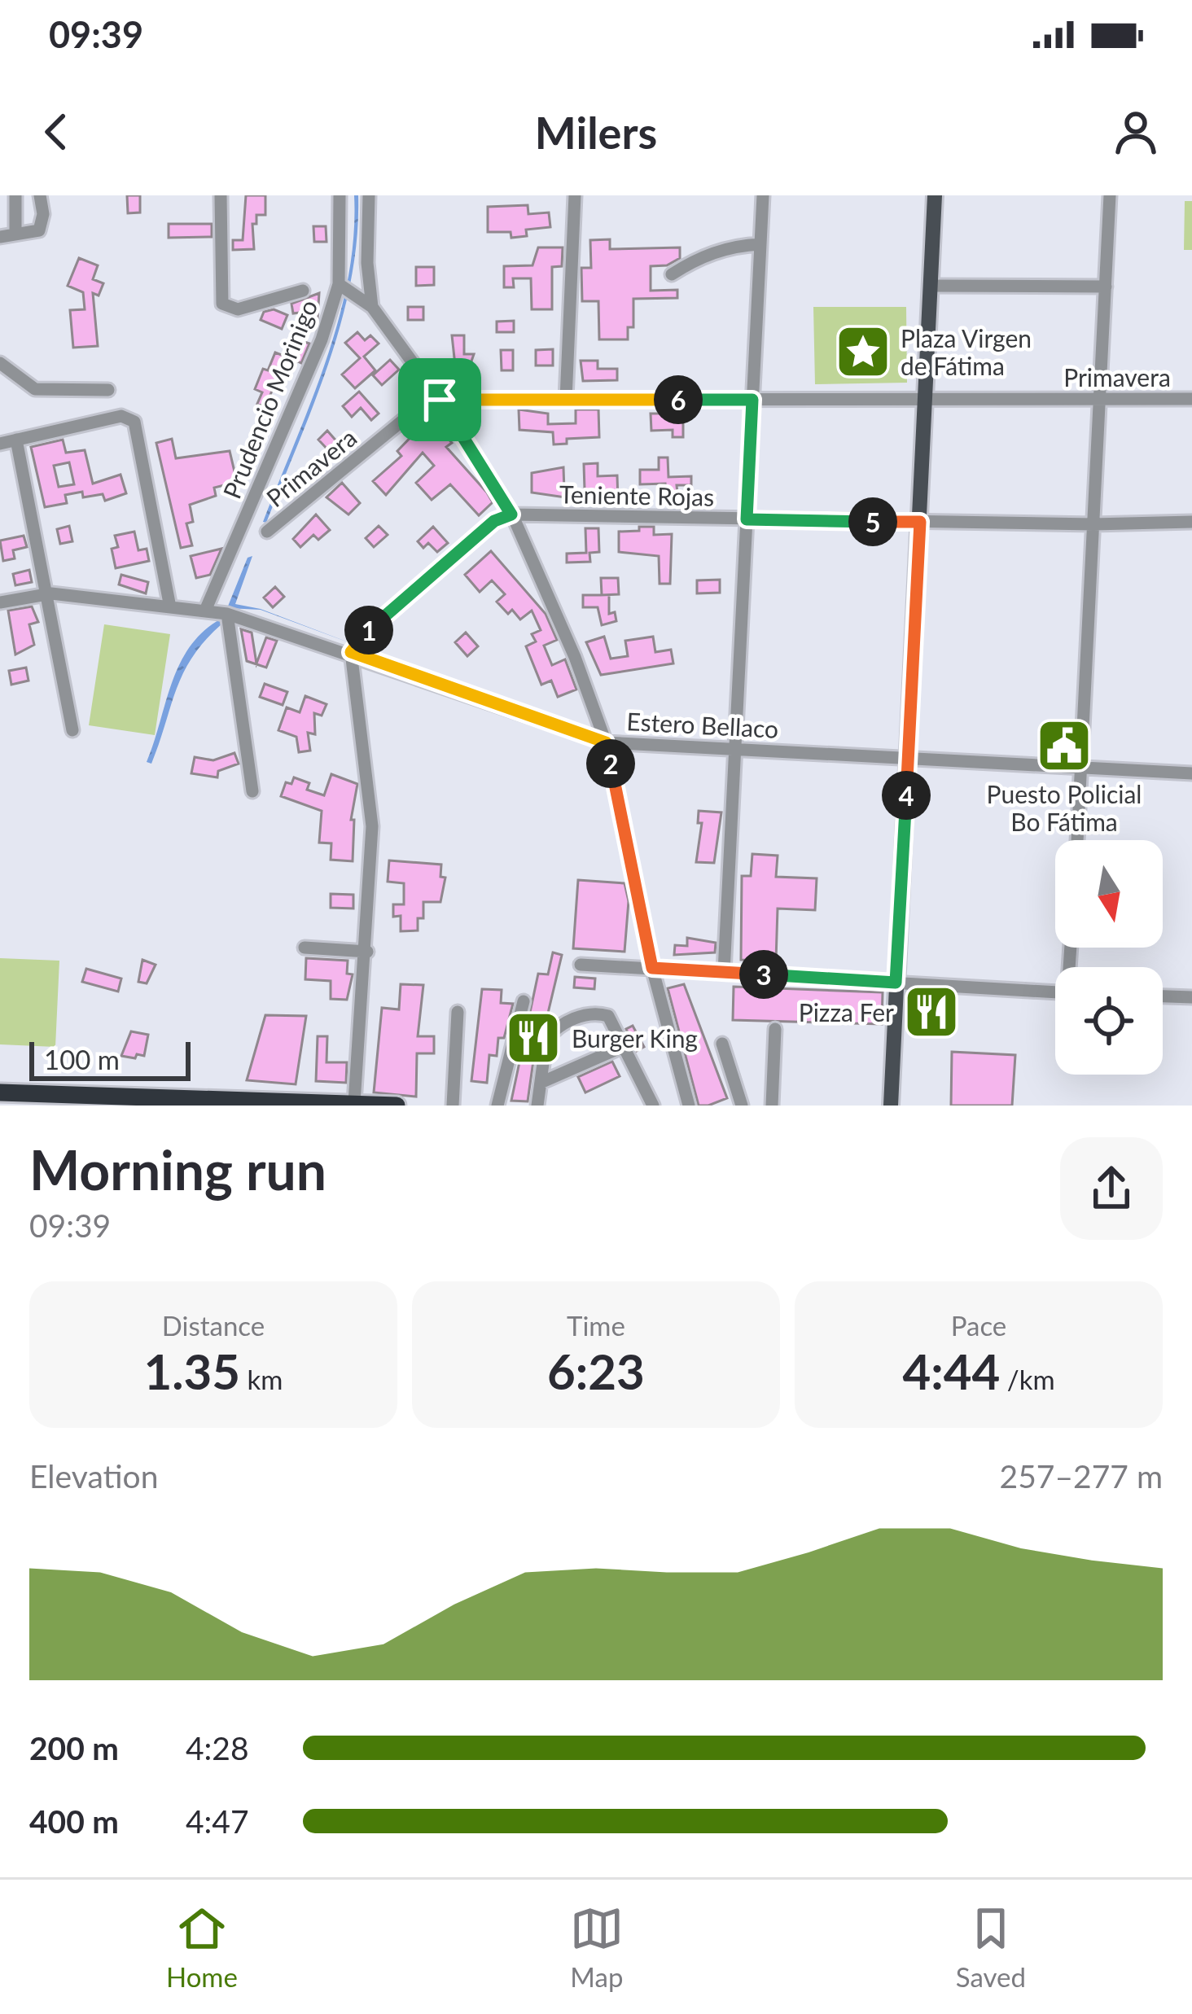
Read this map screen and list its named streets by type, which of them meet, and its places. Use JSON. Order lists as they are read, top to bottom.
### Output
{
  "streets": {
    "street": [
      "Primavera",
      "Prudencio Morinigo",
      "Teniente Rojas",
      "Estero Bellaco"
    ]
  },
  "crossings": [
    ["Prudencio Morinigo", "Estero Bellaco"]
  ],
  "places": {
    "place": ["Plaza Virgen de Fátima"],
    "public building": ["Puesto Policial Bo Fátima"],
    "restaurant": ["Pizza Fer", "Burger King"]
  },
  "scale_bar": "100 m",
  "north": "bottom",
  "page": {
    "status": "09:39",
    "header": "Milers",
    "pins": [
      "6",
      "5",
      "1",
      "2",
      "4",
      "3"
    ],
    "scale": "100 m",
    "heading": ["Morning run", "09:39"],
    "stats": [
      ["Distance", "1.35 km"],
      ["Time", "6:23"],
      ["Pace", "4:44 /km"]
    ],
    "chart": ["Elevation", "257–277 m"],
    "list": [
      {
        "name": "200 m",
        "note": "4:28"
      },
      {
        "name": "400 m",
        "note": "4:47"
      }
    ],
    "tabs": ["Home", "Map", "Saved"]
  }
}
